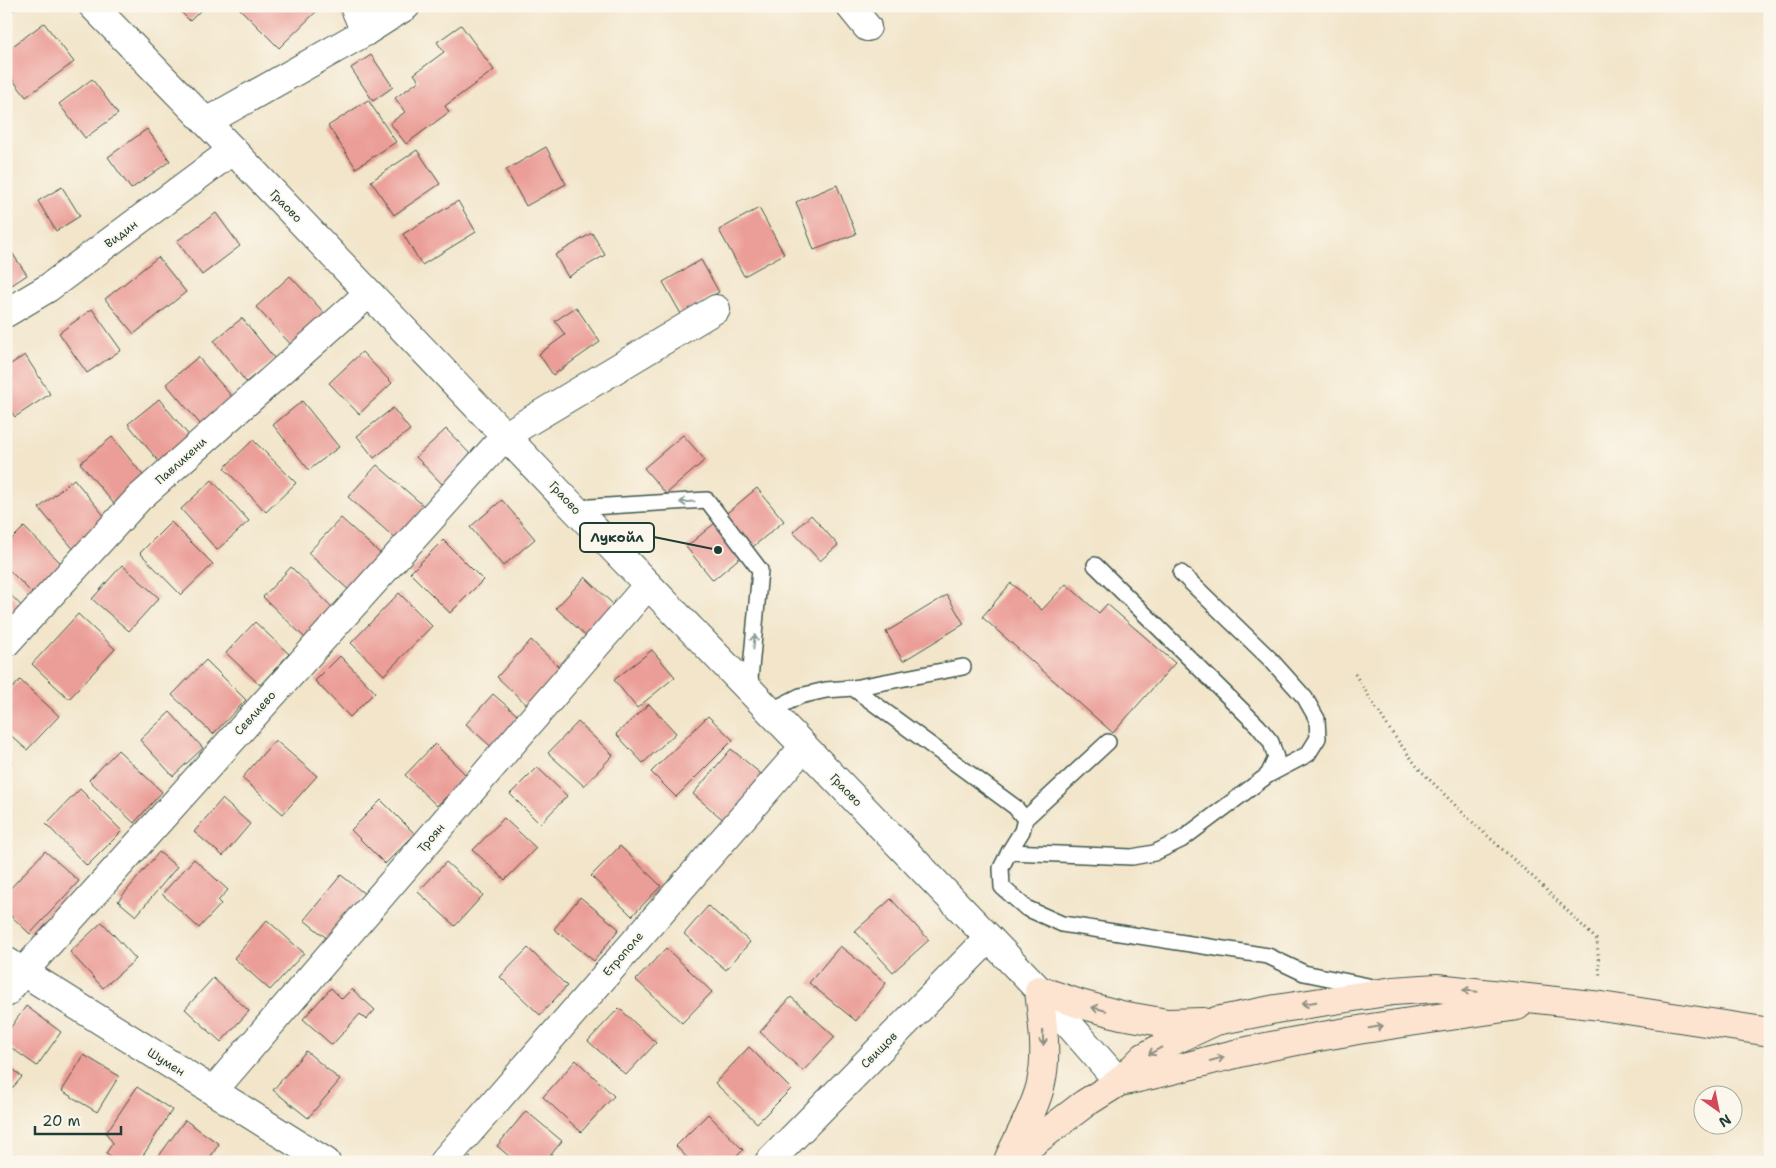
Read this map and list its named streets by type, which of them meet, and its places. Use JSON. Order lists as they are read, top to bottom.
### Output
{
  "streets": {
    "street": [
      "Граово",
      "Видин",
      "Павликени",
      "Севлиево",
      "Троян",
      "Етрополе",
      "Свищов",
      "Шумен"
    ]
  },
  "crossings": [
    ["Граово", "Видин"],
    ["Граово", "Павликени"],
    ["Граово", "Севлиево"],
    ["Граово", "Троян"],
    ["Граово", "Етрополе"],
    ["Граово", "Свищов"],
    ["Севлиево", "Шумен"],
    ["Троян", "Шумен"]
  ],
  "places": ["Лукойл"],
  "scale_bar": "20 m",
  "north": "bottom right"
}
